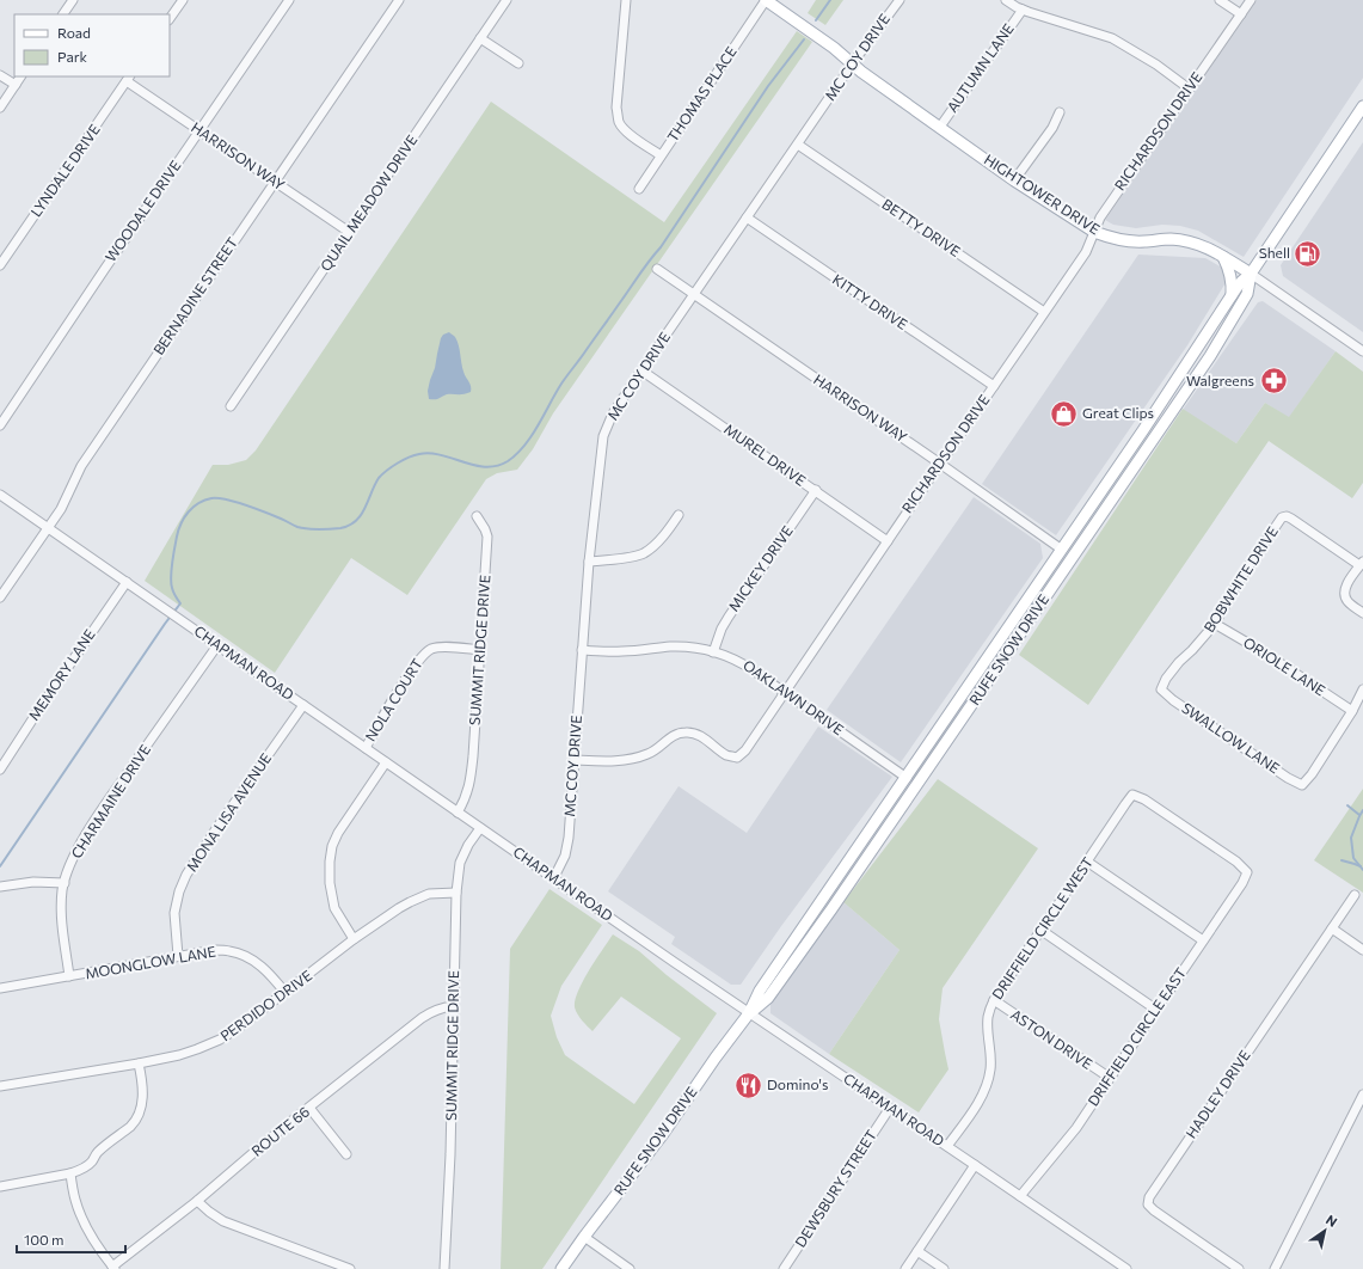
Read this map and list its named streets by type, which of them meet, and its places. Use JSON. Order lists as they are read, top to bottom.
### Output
{
  "streets": {
    "main road": ["HIGHTOWER DRIVE", "RUFE SNOW DRIVE"],
    "street": [
      "MC COY DRIVE",
      "AUTUMN LANE",
      "THOMAS PLACE",
      "RICHARDSON DRIVE",
      "HARRISON WAY",
      "LYNDALE DRIVE",
      "QUAIL MEADOW DRIVE",
      "WOODALE DRIVE",
      "BETTY DRIVE",
      "BERNADINE STREET",
      "KITTY DRIVE",
      "MUREL DRIVE",
      "MICKEY DRIVE",
      "BOBWHITE DRIVE",
      "SUMMIT RIDGE DRIVE",
      "CHAPMAN ROAD",
      "ORIOLE LANE",
      "MEMORY LANE",
      "OAKLAWN DRIVE",
      "NOLA COURT",
      "SWALLOW LANE",
      "CHARMAINE DRIVE",
      "MONA LISA AVENUE",
      "DRIFFIELD CIRCLE WEST",
      "MOONGLOW LANE",
      "PERDIDO DRIVE",
      "DRIFFIELD CIRCLE EAST",
      "ASTON DRIVE",
      "HADLEY DRIVE",
      "ROUTE 66",
      "DEWSBURY STREET"
    ]
  },
  "crossings": [
    ["MC COY DRIVE", "RICHARDSON DRIVE"],
    ["MC COY DRIVE", "HARRISON WAY"],
    ["MC COY DRIVE", "HIGHTOWER DRIVE"],
    ["MC COY DRIVE", "BETTY DRIVE"],
    ["MC COY DRIVE", "KITTY DRIVE"],
    ["MC COY DRIVE", "MUREL DRIVE"],
    ["MC COY DRIVE", "CHAPMAN ROAD"],
    ["MC COY DRIVE", "OAKLAWN DRIVE"],
    ["AUTUMN LANE", "HIGHTOWER DRIVE"],
    ["THOMAS PLACE", "HIGHTOWER DRIVE"],
    ["RICHARDSON DRIVE", "HARRISON WAY"],
    ["RICHARDSON DRIVE", "HIGHTOWER DRIVE"],
    ["RICHARDSON DRIVE", "BETTY DRIVE"],
    ["RICHARDSON DRIVE", "KITTY DRIVE"],
    ["RICHARDSON DRIVE", "MUREL DRIVE"],
    ["RICHARDSON DRIVE", "OAKLAWN DRIVE"],
    ["HARRISON WAY", "LYNDALE DRIVE"],
    ["HARRISON WAY", "QUAIL MEADOW DRIVE"],
    ["HARRISON WAY", "WOODALE DRIVE"],
    ["HARRISON WAY", "BERNADINE STREET"],
    ["HARRISON WAY", "RUFE SNOW DRIVE"],
    ["HIGHTOWER DRIVE", "RUFE SNOW DRIVE"],
    ["BERNADINE STREET", "CHAPMAN ROAD"],
    ["MUREL DRIVE", "MICKEY DRIVE"],
    ["MICKEY DRIVE", "OAKLAWN DRIVE"],
    ["BOBWHITE DRIVE", "ORIOLE LANE"],
    ["BOBWHITE DRIVE", "SWALLOW LANE"],
    ["SUMMIT RIDGE DRIVE", "CHAPMAN ROAD"],
    ["SUMMIT RIDGE DRIVE", "NOLA COURT"],
    ["SUMMIT RIDGE DRIVE", "PERDIDO DRIVE"],
    ["SUMMIT RIDGE DRIVE", "ROUTE 66"],
    ["RUFE SNOW DRIVE", "CHAPMAN ROAD"],
    ["RUFE SNOW DRIVE", "OAKLAWN DRIVE"],
    ["CHAPMAN ROAD", "MEMORY LANE"],
    ["CHAPMAN ROAD", "NOLA COURT"],
    ["CHAPMAN ROAD", "CHARMAINE DRIVE"],
    ["CHAPMAN ROAD", "MONA LISA AVENUE"],
    ["CHAPMAN ROAD", "DRIFFIELD CIRCLE WEST"],
    ["CHAPMAN ROAD", "DRIFFIELD CIRCLE EAST"],
    ["CHAPMAN ROAD", "DEWSBURY STREET"],
    ["ORIOLE LANE", "SWALLOW LANE"],
    ["CHARMAINE DRIVE", "MOONGLOW LANE"],
    ["MONA LISA AVENUE", "MOONGLOW LANE"],
    ["DRIFFIELD CIRCLE WEST", "DRIFFIELD CIRCLE EAST"],
    ["DRIFFIELD CIRCLE WEST", "ASTON DRIVE"],
    ["MOONGLOW LANE", "PERDIDO DRIVE"],
    ["DRIFFIELD CIRCLE EAST", "ASTON DRIVE"]
  ],
  "places": {
    "fuel station": ["Shell"],
    "pharmacy": ["Walgreens"],
    "shop": ["Great Clips"],
    "restaurant": ["Domino's"]
  },
  "legend": ["Road", "Park"],
  "scale_bar": "100 m",
  "north": "top right"
}
